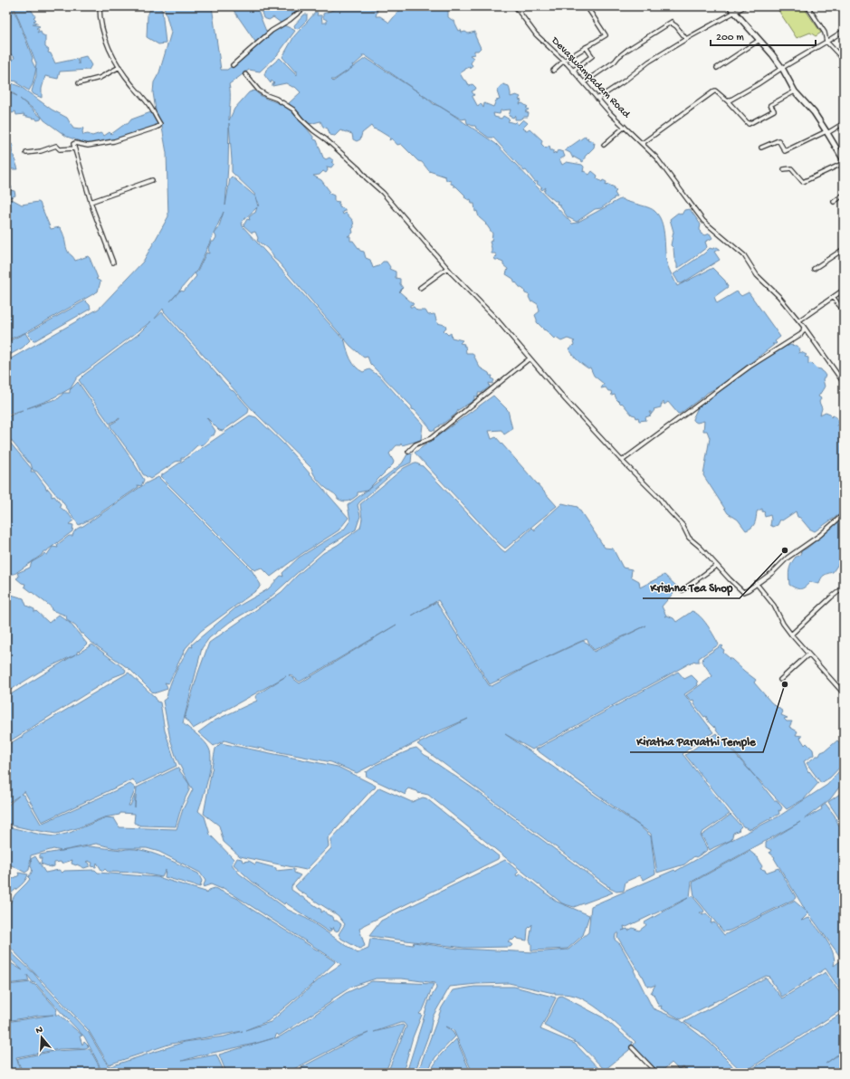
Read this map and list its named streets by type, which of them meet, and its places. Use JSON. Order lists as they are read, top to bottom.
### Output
{
  "streets": {
    "street": ["Devaswampadam Road"]
  },
  "places": ["Krishna Tea Shop", "Kiratha Parvathi Temple"],
  "scale_bar": "200 m",
  "north": "top"
}
